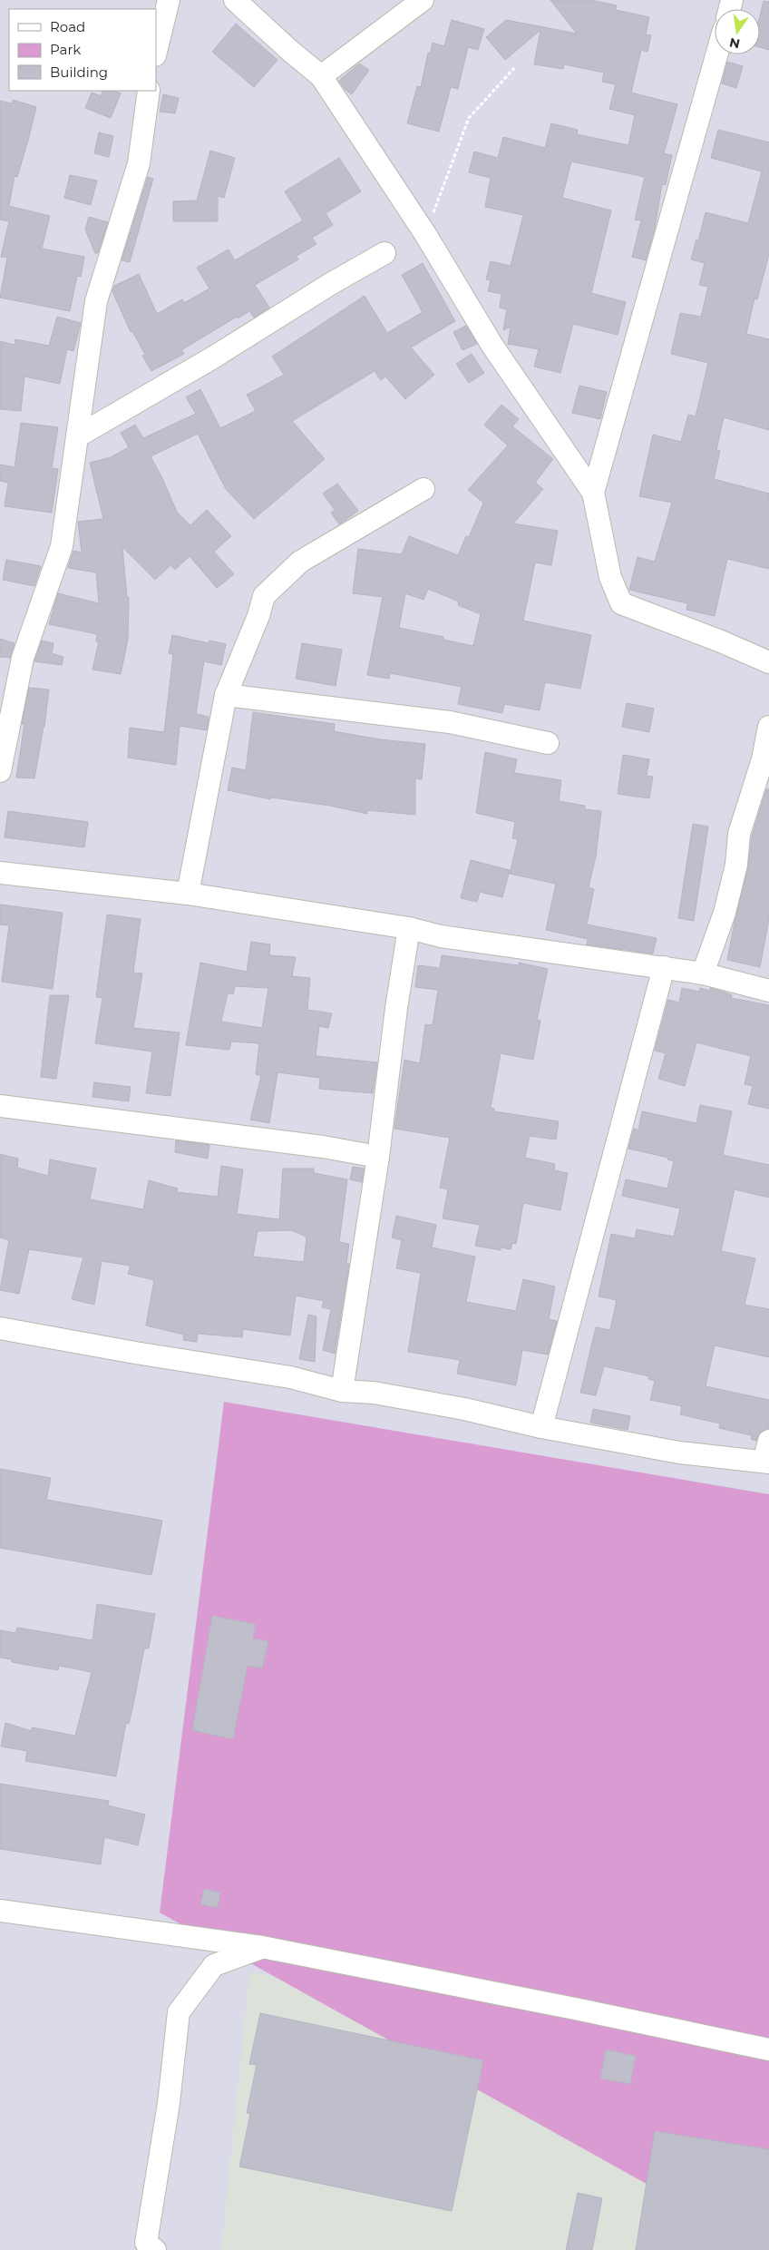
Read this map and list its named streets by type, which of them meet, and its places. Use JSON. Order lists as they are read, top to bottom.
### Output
{
  "legend": ["Road", "Park", "Building"],
  "north": "bottom"
}
